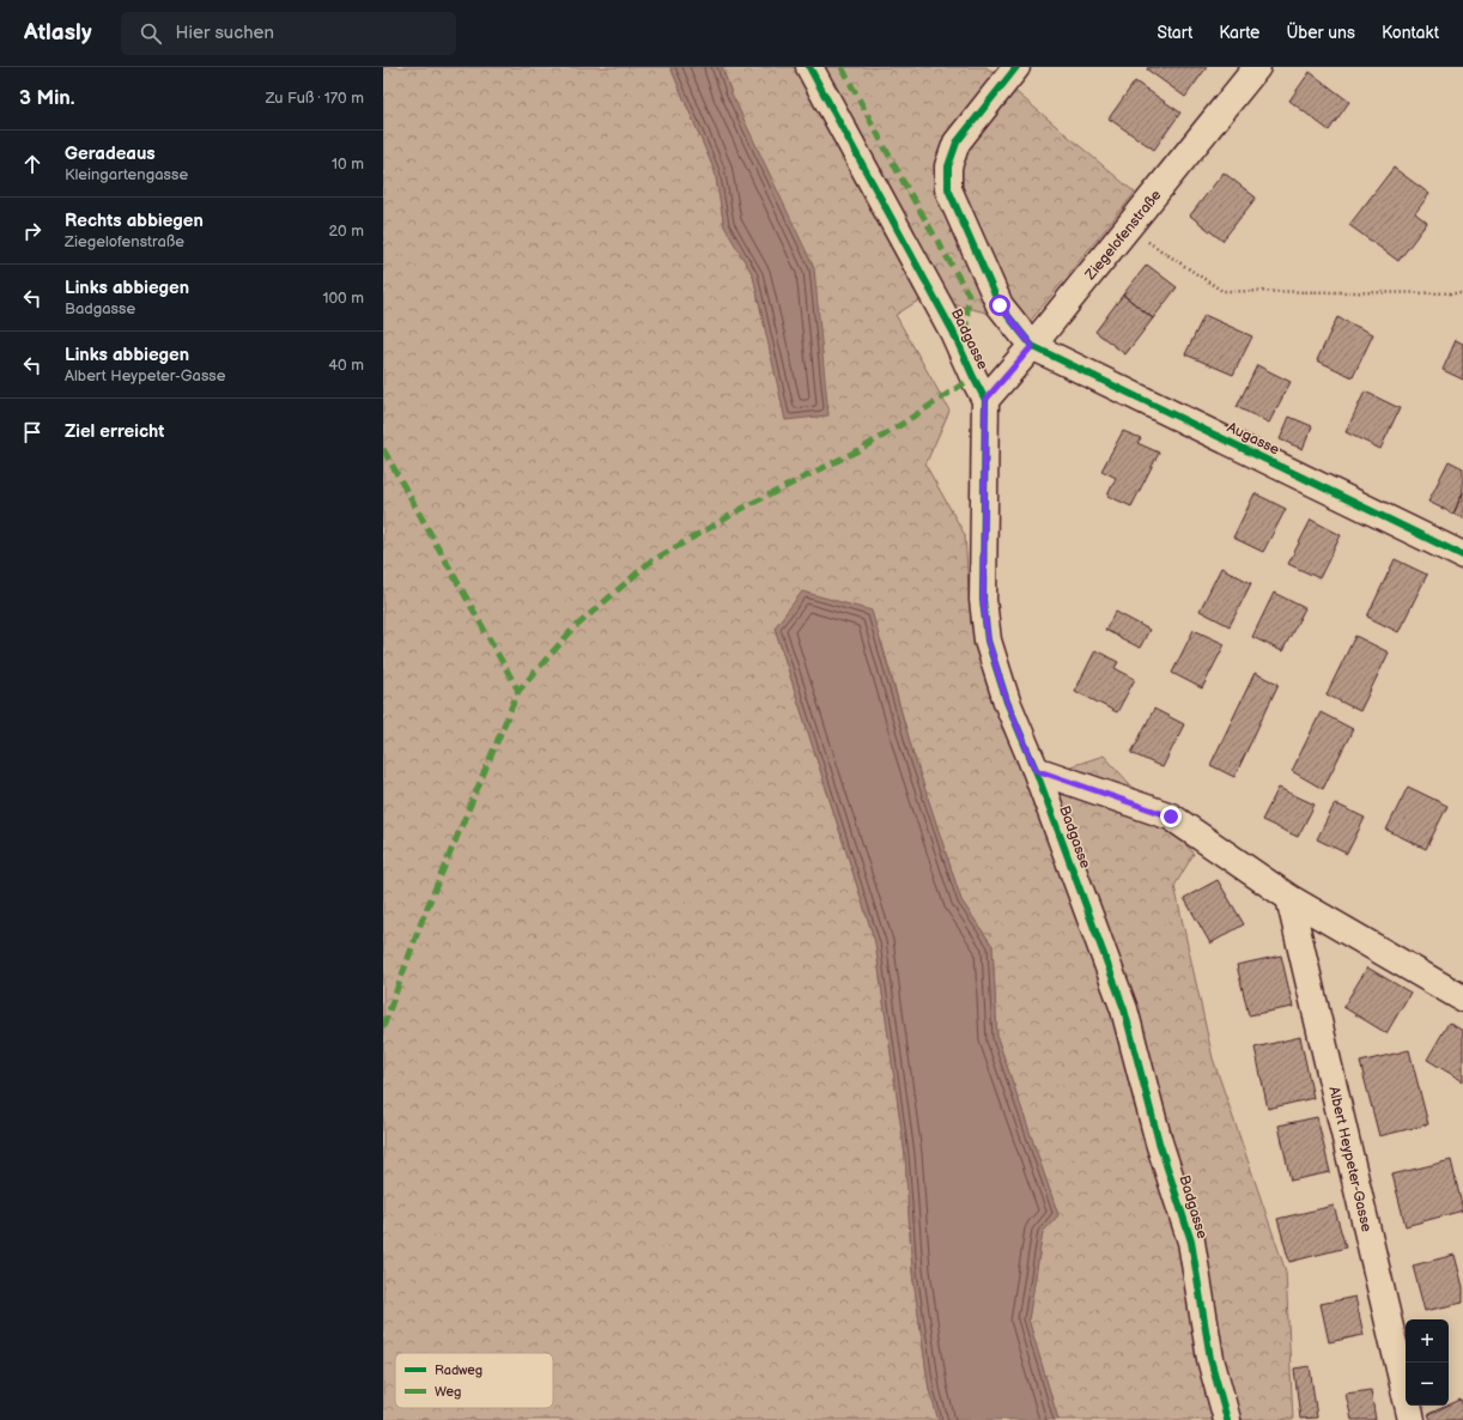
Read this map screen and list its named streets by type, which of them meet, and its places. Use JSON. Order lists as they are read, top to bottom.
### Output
{
  "streets": {
    "street": [
      "Ziegelofenstraße",
      "Badgasse",
      "Augasse",
      "Albert Heypeter-Gasse"
    ]
  },
  "crossings": [
    ["Ziegelofenstraße", "Badgasse"],
    ["Ziegelofenstraße", "Augasse"]
  ],
  "legend": ["Radweg", "Weg"],
  "page": {
    "header": "Atlasly",
    "search": "Hier suchen",
    "nav": [
      "Start",
      "Karte",
      "Über uns",
      "Kontakt"
    ],
    "heading": ["3 Min.", "Zu Fuß · 170 m"],
    "list": [
      ["Geradeaus", "Kleingartengasse", "10 m"],
      ["Rechts abbiegen", "Ziegelofenstraße", "20 m"],
      ["Links abbiegen", "Badgasse", "100 m"],
      ["Links abbiegen", "Albert Heypeter-Gasse", "40 m"],
      "Ziel erreicht"
    ],
    "map_buttons": ["+", "−"]
  }
}
